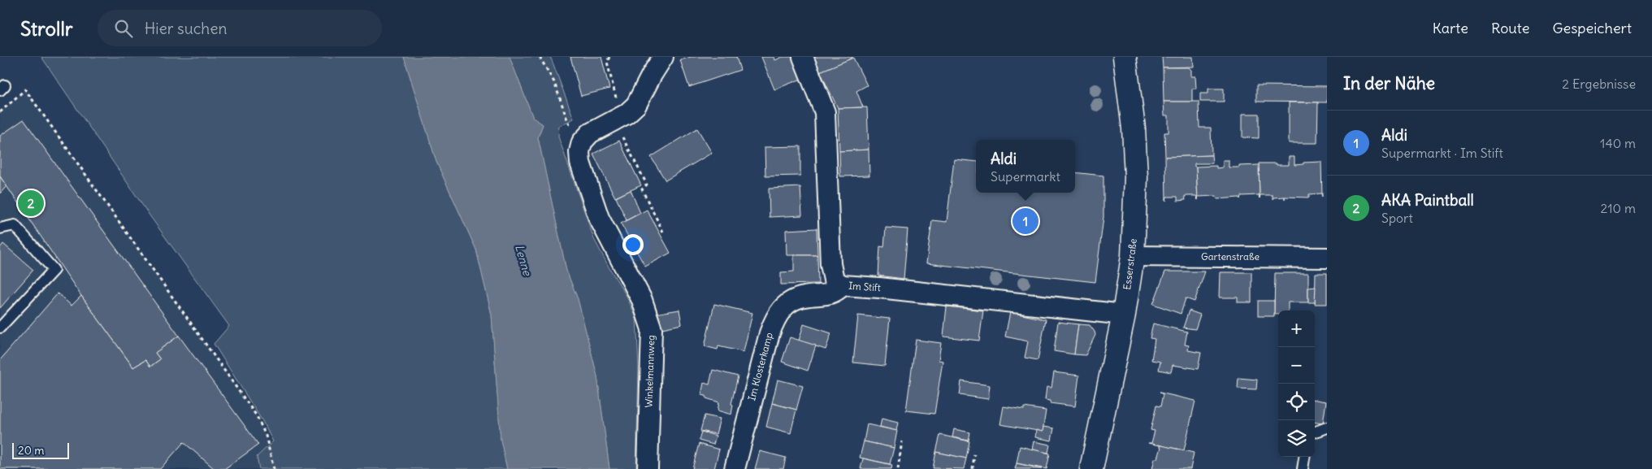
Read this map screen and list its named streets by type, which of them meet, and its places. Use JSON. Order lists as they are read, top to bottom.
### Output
{
  "streets": {
    "main road": ["Esserstraße"],
    "street": [
      "Gartenstraße",
      "Im Stift",
      "Im Klosterkamp",
      "Winkelmannweg"
    ]
  },
  "crossings": [
    ["Gartenstraße", "Esserstraße"],
    ["Esserstraße", "Im Stift"],
    ["Im Stift", "Im Klosterkamp"]
  ],
  "water": ["Lenne"],
  "scale_bar": "20 m",
  "page": {
    "header": "Strollr",
    "search": "Hier suchen",
    "nav": ["Karte", "Route", "Gespeichert"],
    "heading": ["In der Nähe", "2 Ergebnisse"],
    "list": [
      {
        "mark": "1",
        "name": "Aldi",
        "note": "Supermarkt · Im Stift",
        "value": "140 m"
      },
      {
        "mark": "2",
        "name": "AKA Paintball",
        "note": "Sport",
        "value": "210 m"
      }
    ],
    "popup": ["Aldi", "Supermarkt"],
    "pins": ["2", "1"],
    "map_buttons": ["+", "−"],
    "scale": "20 m"
  }
}
